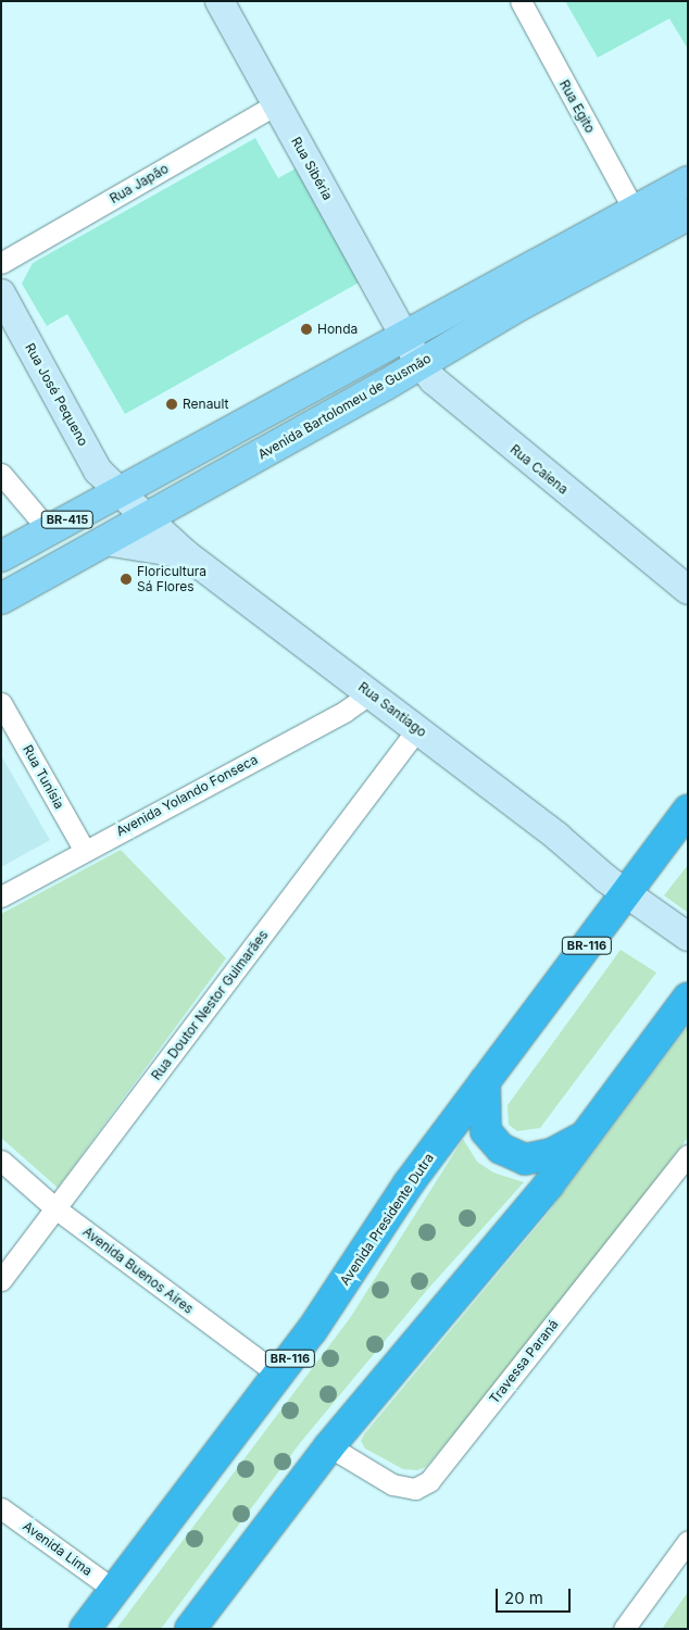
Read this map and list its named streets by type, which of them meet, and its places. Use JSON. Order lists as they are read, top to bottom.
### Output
{
  "streets": {
    "highway": ["BR-116", "Avenida Presidente Dutra"],
    "main road": [
      "Rua Sibéria",
      "Rua José Pequeno",
      "Avenida Bartolomeu de Gusmão",
      "Rua Caiena",
      "BR-415",
      "Rua Santiago"
    ],
    "street": [
      "Rua Egito",
      "Rua Japão",
      "Rua Tunísia",
      "Avenida Yolando Fonseca",
      "Rua Doutor Nestor Guimarães",
      "Avenida Buenos Aires",
      "Travessa Paraná",
      "Avenida Lima"
    ]
  },
  "crossings": [
    ["Rua Sibéria", "Rua Japão"],
    ["Rua Sibéria", "Rua Caiena"],
    ["Rua José Pequeno", "BR-415"],
    ["Rua José Pequeno", "Rua Santiago"],
    ["Avenida Bartolomeu de Gusmão", "Rua Caiena"],
    ["Avenida Bartolomeu de Gusmão", "Rua Santiago"],
    ["BR-415", "Rua Santiago"],
    ["Rua Santiago", "Avenida Yolando Fonseca"],
    ["Rua Santiago", "Rua Doutor Nestor Guimarães"],
    ["Rua Santiago", "Avenida Presidente Dutra"],
    ["Rua Tunísia", "Avenida Yolando Fonseca"],
    ["Rua Doutor Nestor Guimarães", "Avenida Buenos Aires"],
    ["Avenida Presidente Dutra", "Avenida Buenos Aires"],
    ["Avenida Presidente Dutra", "Avenida Lima"]
  ],
  "places": ["Honda", "Renault", "Floricultura Sá Flores"],
  "scale_bar": "20 m"
}
